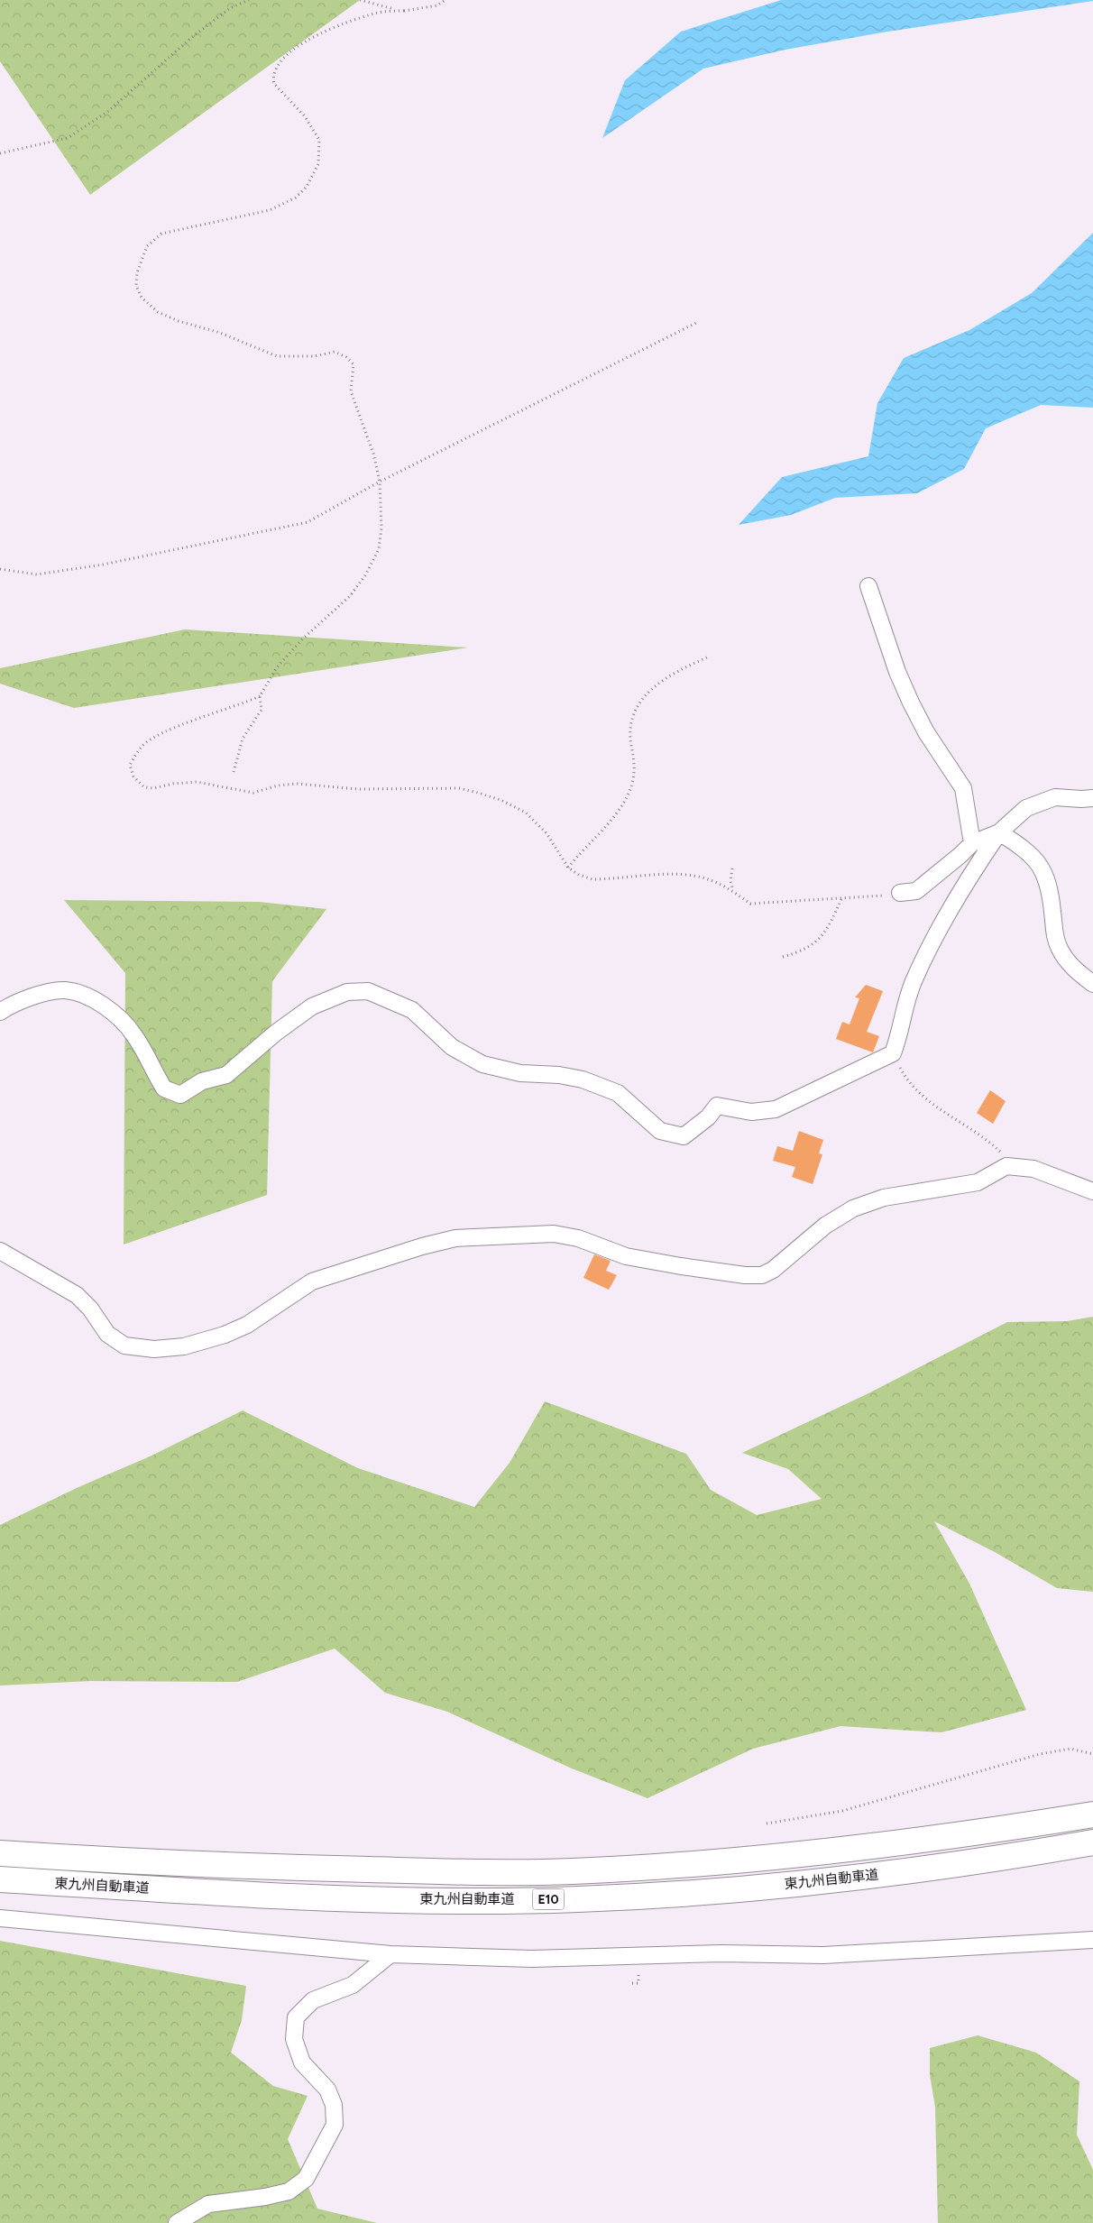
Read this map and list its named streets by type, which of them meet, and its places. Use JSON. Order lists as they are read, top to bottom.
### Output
{
  "streets": {
    "highway": ["東九州自動車道", "E10"]
  }
}
